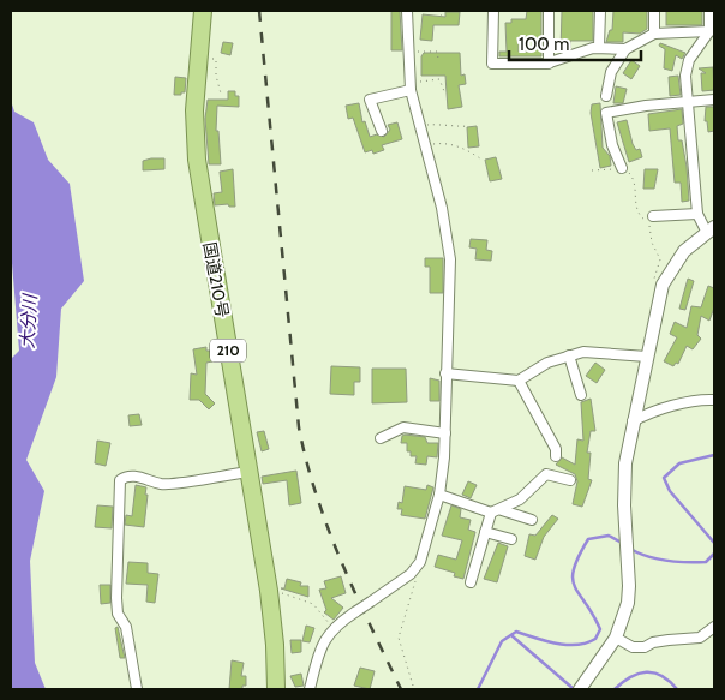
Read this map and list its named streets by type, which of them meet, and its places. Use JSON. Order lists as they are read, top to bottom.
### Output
{
  "streets": {
    "highway": ["国道210号", "210"]
  },
  "water": ["大分川"],
  "scale_bar": "100 m"
}
